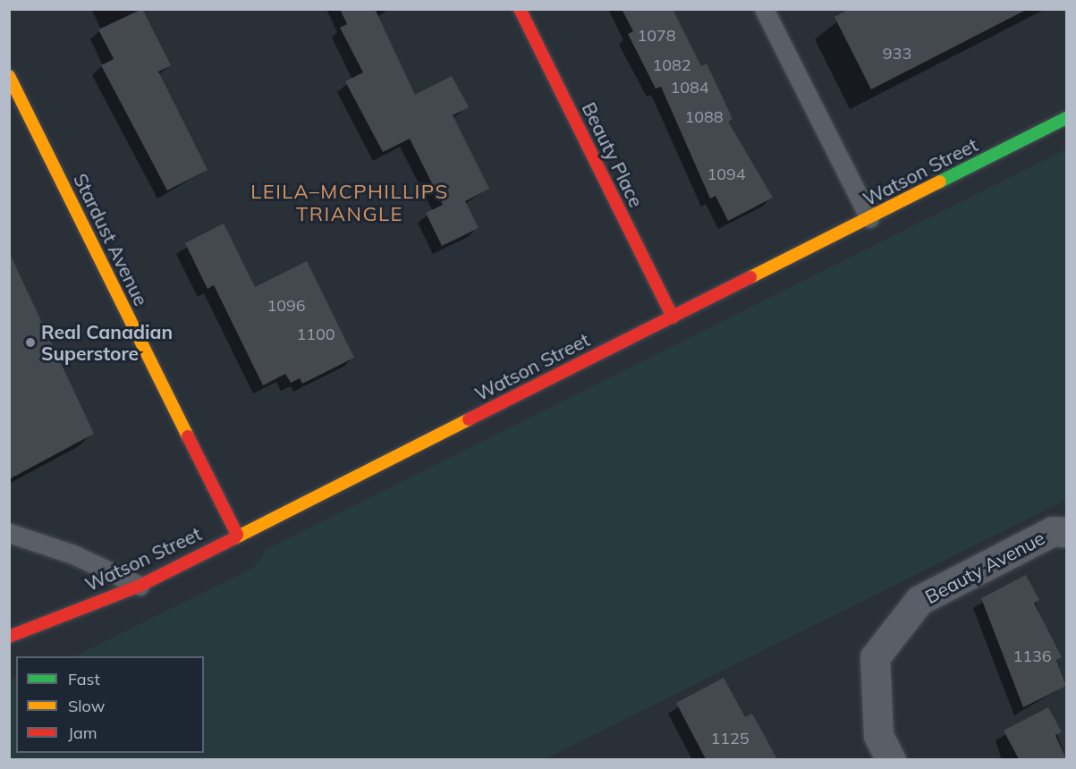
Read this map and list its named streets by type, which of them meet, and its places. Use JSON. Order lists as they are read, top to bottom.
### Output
{
  "streets": {
    "street": [
      "Beauty Place",
      "Watson Street",
      "Stardust Avenue",
      "Beauty Avenue"
    ]
  },
  "crossings": [
    ["Beauty Place", "Watson Street"],
    ["Watson Street", "Stardust Avenue"]
  ],
  "districts": ["LEILA–MCPHILLIPS TRIANGLE"],
  "places": ["Real Canadian Superstore"],
  "house_numbers": [
    "1078",
    "933",
    "1082",
    "1084",
    "1088",
    "1094",
    "1096",
    "1100",
    "1136",
    "1125"
  ],
  "legend": ["Fast", "Slow", "Jam"]
}
